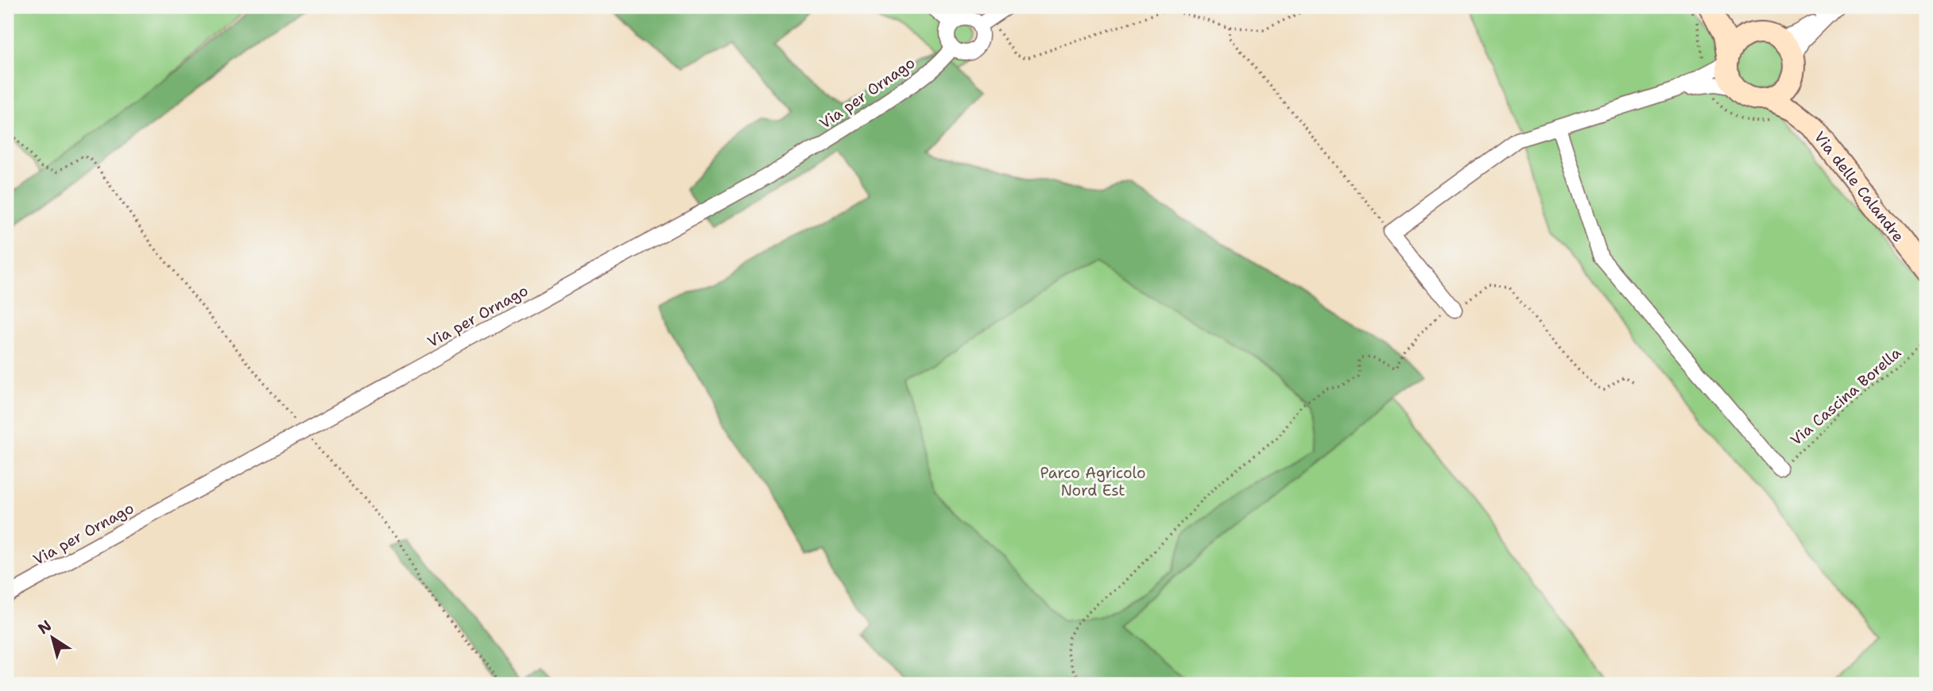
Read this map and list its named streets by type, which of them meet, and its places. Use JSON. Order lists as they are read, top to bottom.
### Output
{
  "streets": {
    "main road": ["Via delle Calandre"],
    "street": ["Via per Ornago"],
    "path": ["Via Cascina Borella"]
  },
  "parks": ["Parco Agricolo Nord Est"],
  "north": "top left"
}
